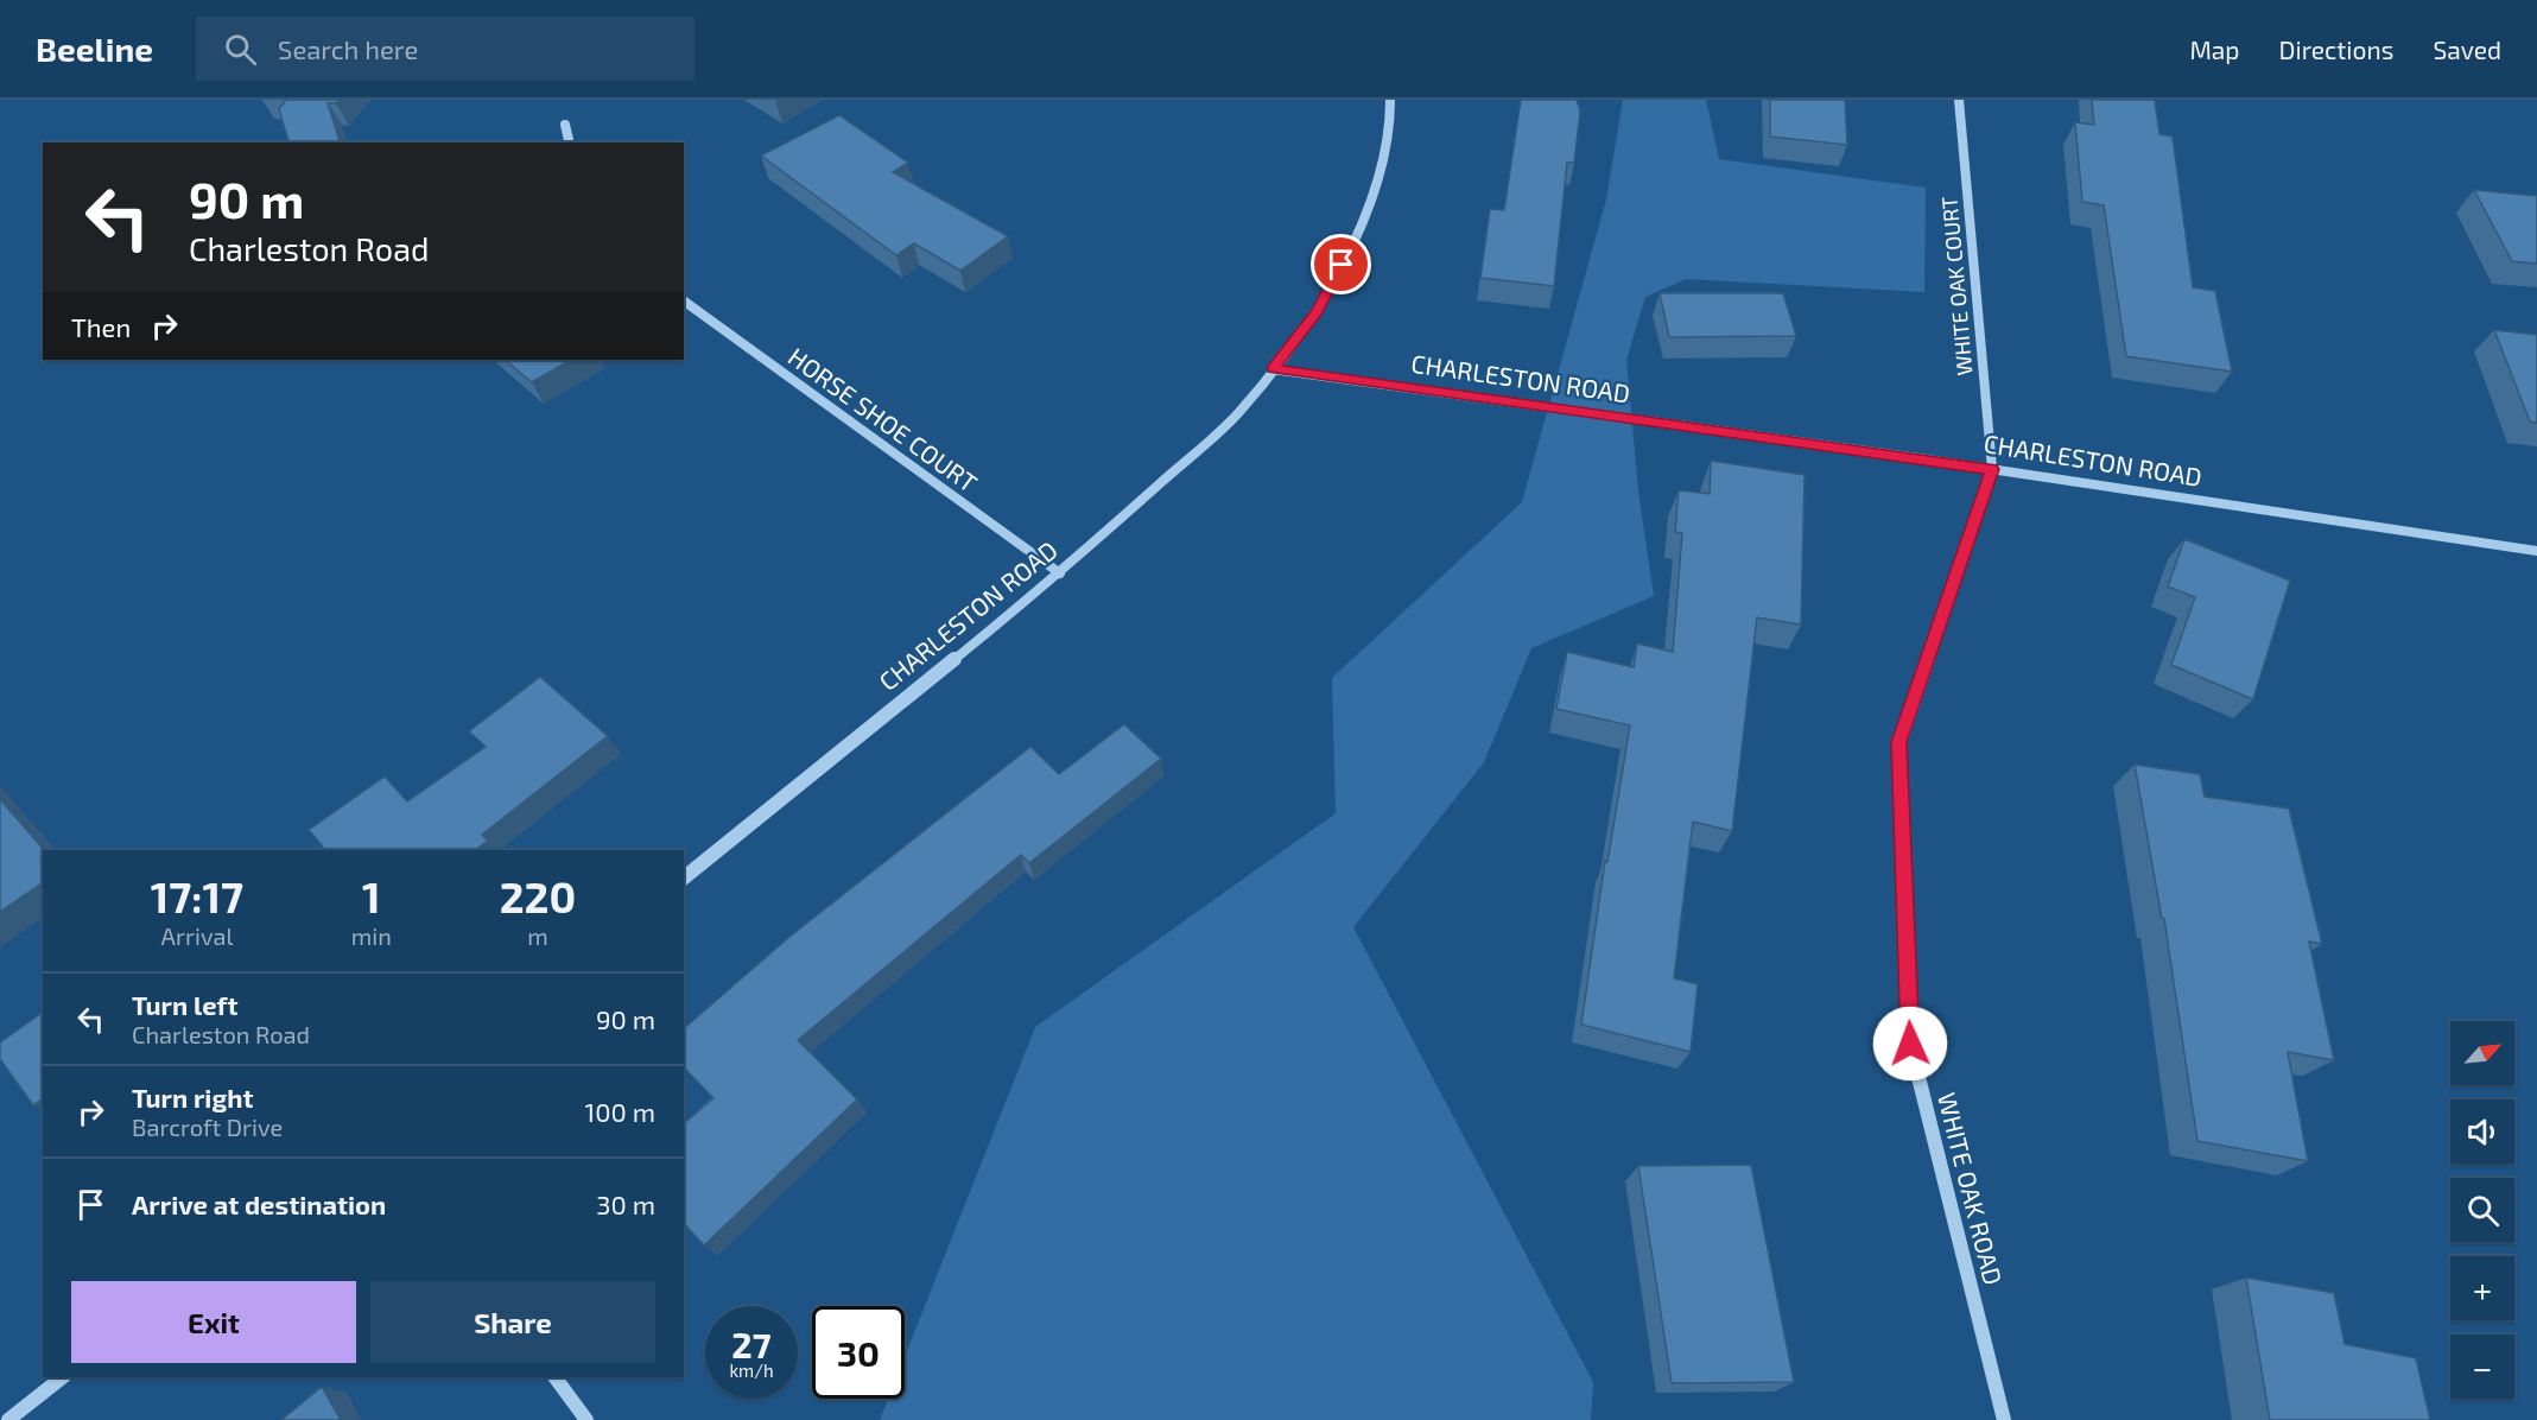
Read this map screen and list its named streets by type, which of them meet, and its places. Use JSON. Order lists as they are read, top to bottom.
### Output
{
  "streets": {
    "street": [
      "WHITE OAK COURT",
      "CHARLESTON ROAD",
      "HORSE SHOE COURT",
      "WHITE OAK ROAD"
    ]
  },
  "crossings": [
    ["WHITE OAK COURT", "CHARLESTON ROAD"],
    ["WHITE OAK COURT", "WHITE OAK ROAD"],
    ["CHARLESTON ROAD", "HORSE SHOE COURT"],
    ["CHARLESTON ROAD", "WHITE OAK ROAD"]
  ],
  "north": "top right",
  "page": {
    "header": "Beeline",
    "search": "Search here",
    "nav": ["Map", "Directions", "Saved"],
    "turn": ["90 m", "Charleston Road"],
    "then": "Then",
    "eta": [
      "17:17",
      "Arrival",
      "1",
      "min",
      "220",
      "m"
    ],
    "list": [
      {
        "name": "Turn left",
        "note": "Charleston Road",
        "value": "90 m"
      },
      {
        "name": "Turn right",
        "note": "Barcroft Drive",
        "value": "100 m"
      },
      {
        "name": "Arrive at destination",
        "value": "30 m"
      }
    ],
    "map_buttons": ["+", "−"],
    "buttons": ["Exit", "Share"],
    "speed": "27 km/h",
    "limit": "30"
  }
}
